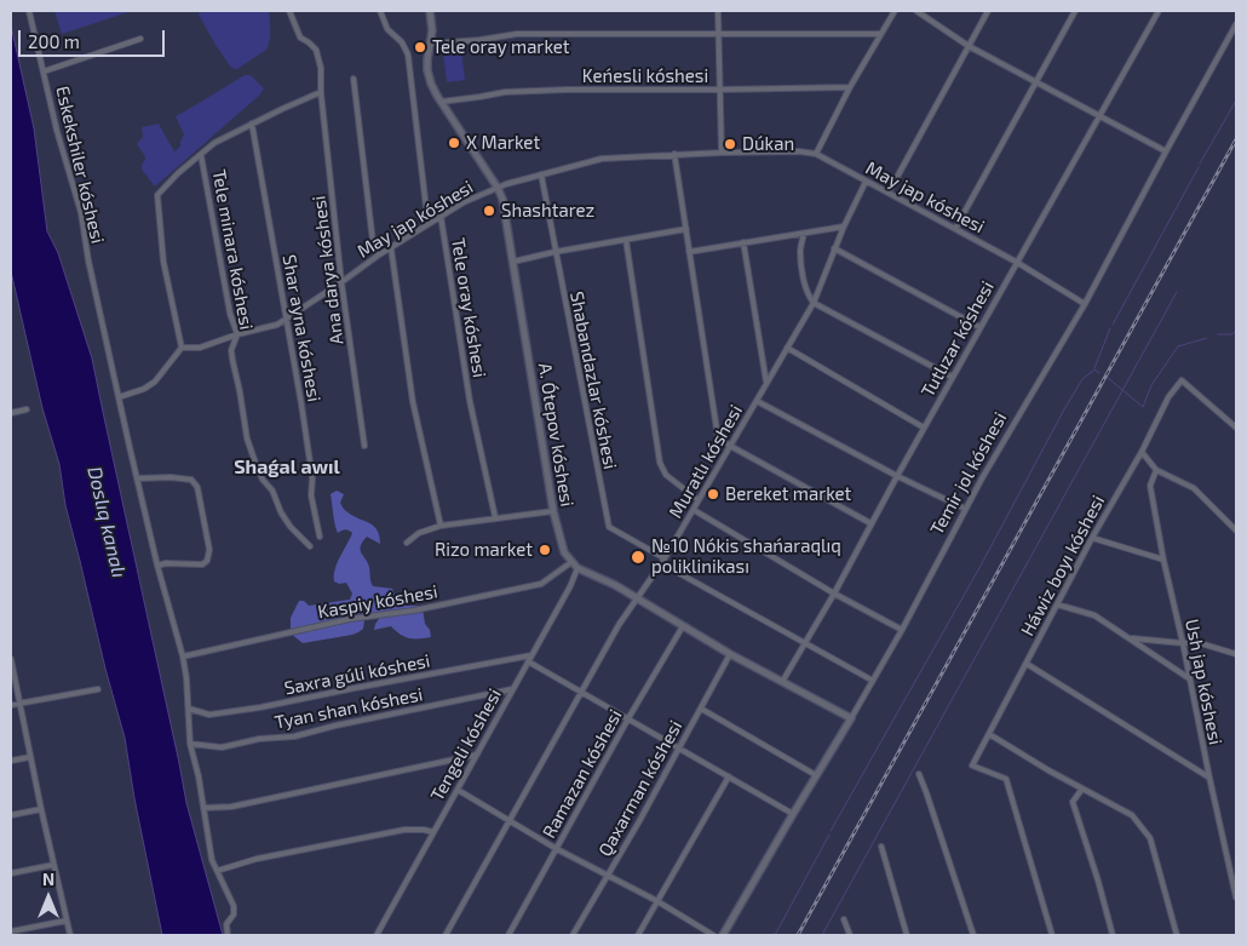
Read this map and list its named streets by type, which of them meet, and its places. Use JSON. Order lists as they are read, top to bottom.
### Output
{
  "streets": {
    "street": [
      "Keńesli kóshesi",
      "Eskekshiler kóshesi",
      "May jap kóshesi",
      "Tele minara kóshesi",
      "Ana darya kóshesi",
      "Tele oray kóshesi",
      "Shar ayna kóshesi",
      "Tutlızar kóshesi",
      "Shabandazlar kóshesi",
      "A. Ótepov kóshesi",
      "Muratlı kóshesi",
      "Temir jol kóshesi",
      "Háwiz boyı kóshesi",
      "Kaspiy kóshesi",
      "Saxra gúli kóshesi",
      "Ush jap kóshesi",
      "Tyan shan kóshesi",
      "Tengeli kóshesi",
      "Ramazan kóshesi",
      "Qaxarman kóshesi"
    ]
  },
  "crossings": [
    ["Keńesli kóshesi", "A. Ótepov kóshesi"],
    ["Eskekshiler kóshesi", "Kaspiy kóshesi"],
    ["Eskekshiler kóshesi", "Saxra gúli kóshesi"],
    ["Eskekshiler kóshesi", "Tyan shan kóshesi"],
    ["May jap kóshesi", "Tele minara kóshesi"],
    ["May jap kóshesi", "Ana darya kóshesi"],
    ["May jap kóshesi", "Tele oray kóshesi"],
    ["May jap kóshesi", "Shar ayna kóshesi"],
    ["May jap kóshesi", "Tutlızar kóshesi"],
    ["May jap kóshesi", "Shabandazlar kóshesi"],
    ["May jap kóshesi", "A. Ótepov kóshesi"],
    ["May jap kóshesi", "Muratlı kóshesi"],
    ["May jap kóshesi", "Temir jol kóshesi"],
    ["Tutlızar kóshesi", "Shabandazlar kóshesi"],
    ["Tutlızar kóshesi", "A. Ótepov kóshesi"],
    ["Shabandazlar kóshesi", "Muratlı kóshesi"],
    ["Shabandazlar kóshesi", "Temir jol kóshesi"],
    ["A. Ótepov kóshesi", "Muratlı kóshesi"],
    ["A. Ótepov kóshesi", "Temir jol kóshesi"],
    ["A. Ótepov kóshesi", "Kaspiy kóshesi"],
    ["A. Ótepov kóshesi", "Tengeli kóshesi"],
    ["A. Ótepov kóshesi", "Ramazan kóshesi"],
    ["A. Ótepov kóshesi", "Qaxarman kóshesi"],
    ["Saxra gúli kóshesi", "Tengeli kóshesi"],
    ["Tyan shan kóshesi", "Tengeli kóshesi"]
  ],
  "districts": ["Shaǵal awıl"],
  "water": ["Doslıq kanalı"],
  "places": [
    "Tele oray market",
    "X Market",
    "Dúkan",
    "Shashtarez",
    "Bereket market",
    "Rizo market",
    "№10 Nókis shańaraqlıq poliklinikası"
  ],
  "scale_bar": "200 m",
  "north": "top"
}
